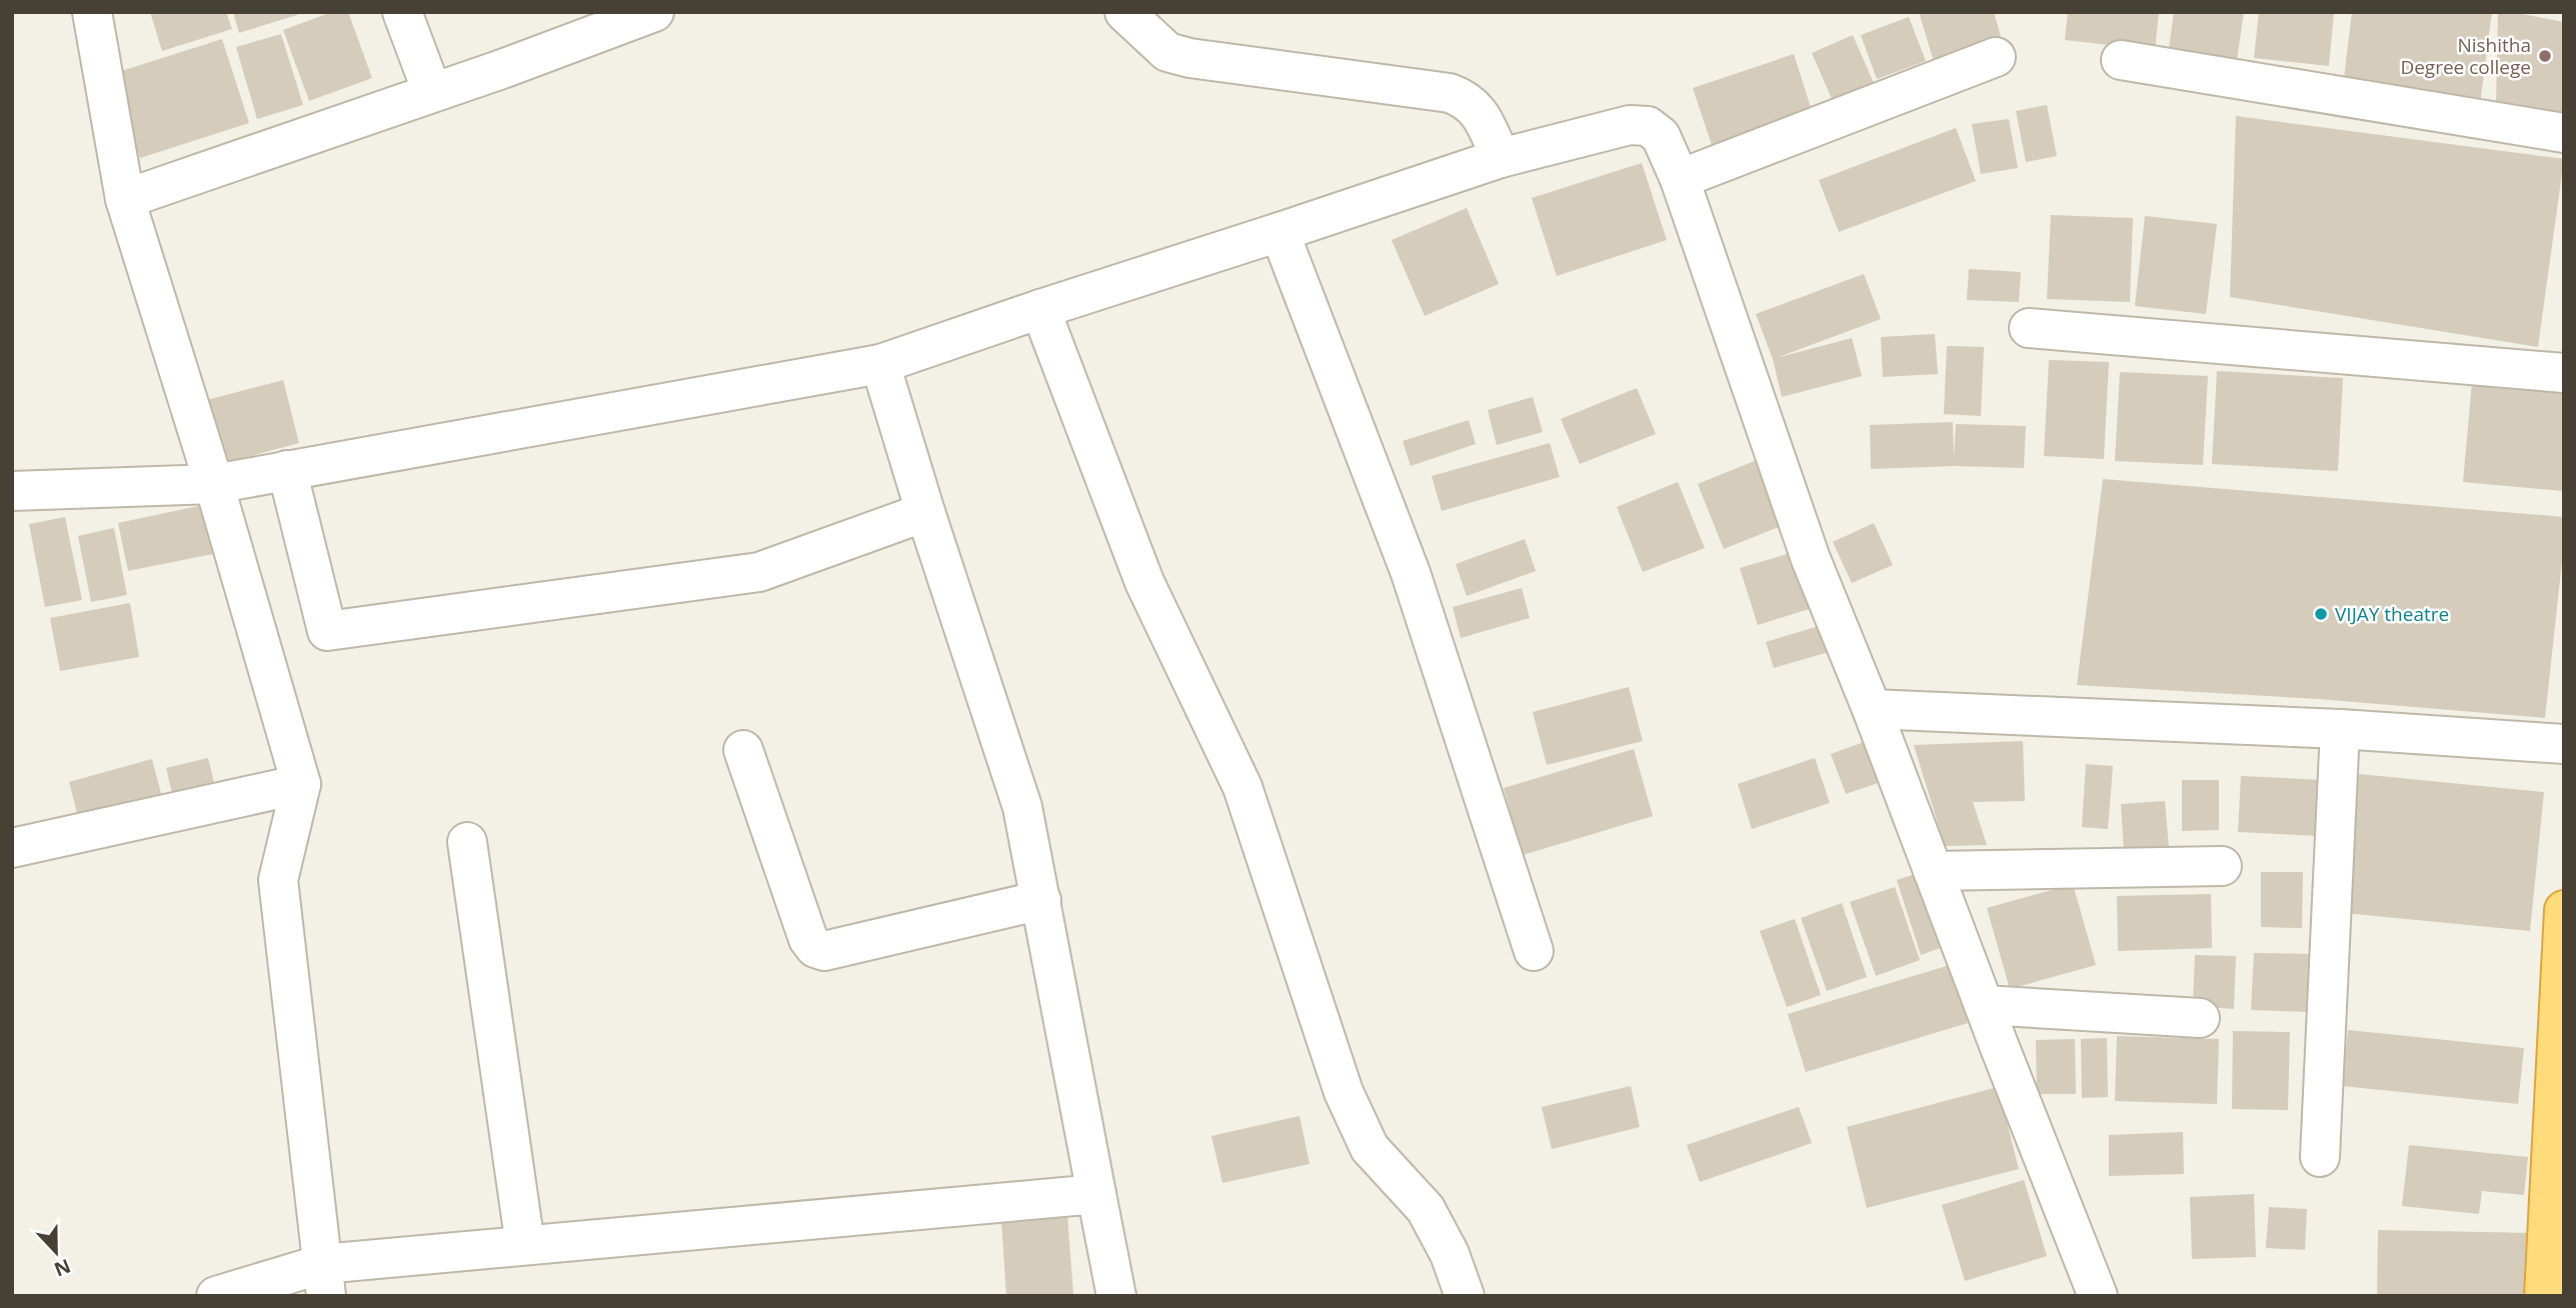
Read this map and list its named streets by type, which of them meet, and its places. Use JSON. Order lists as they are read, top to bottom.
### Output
{
  "places": ["Nishitha Degree college", "VIJAY theatre"],
  "north": "bottom"
}
